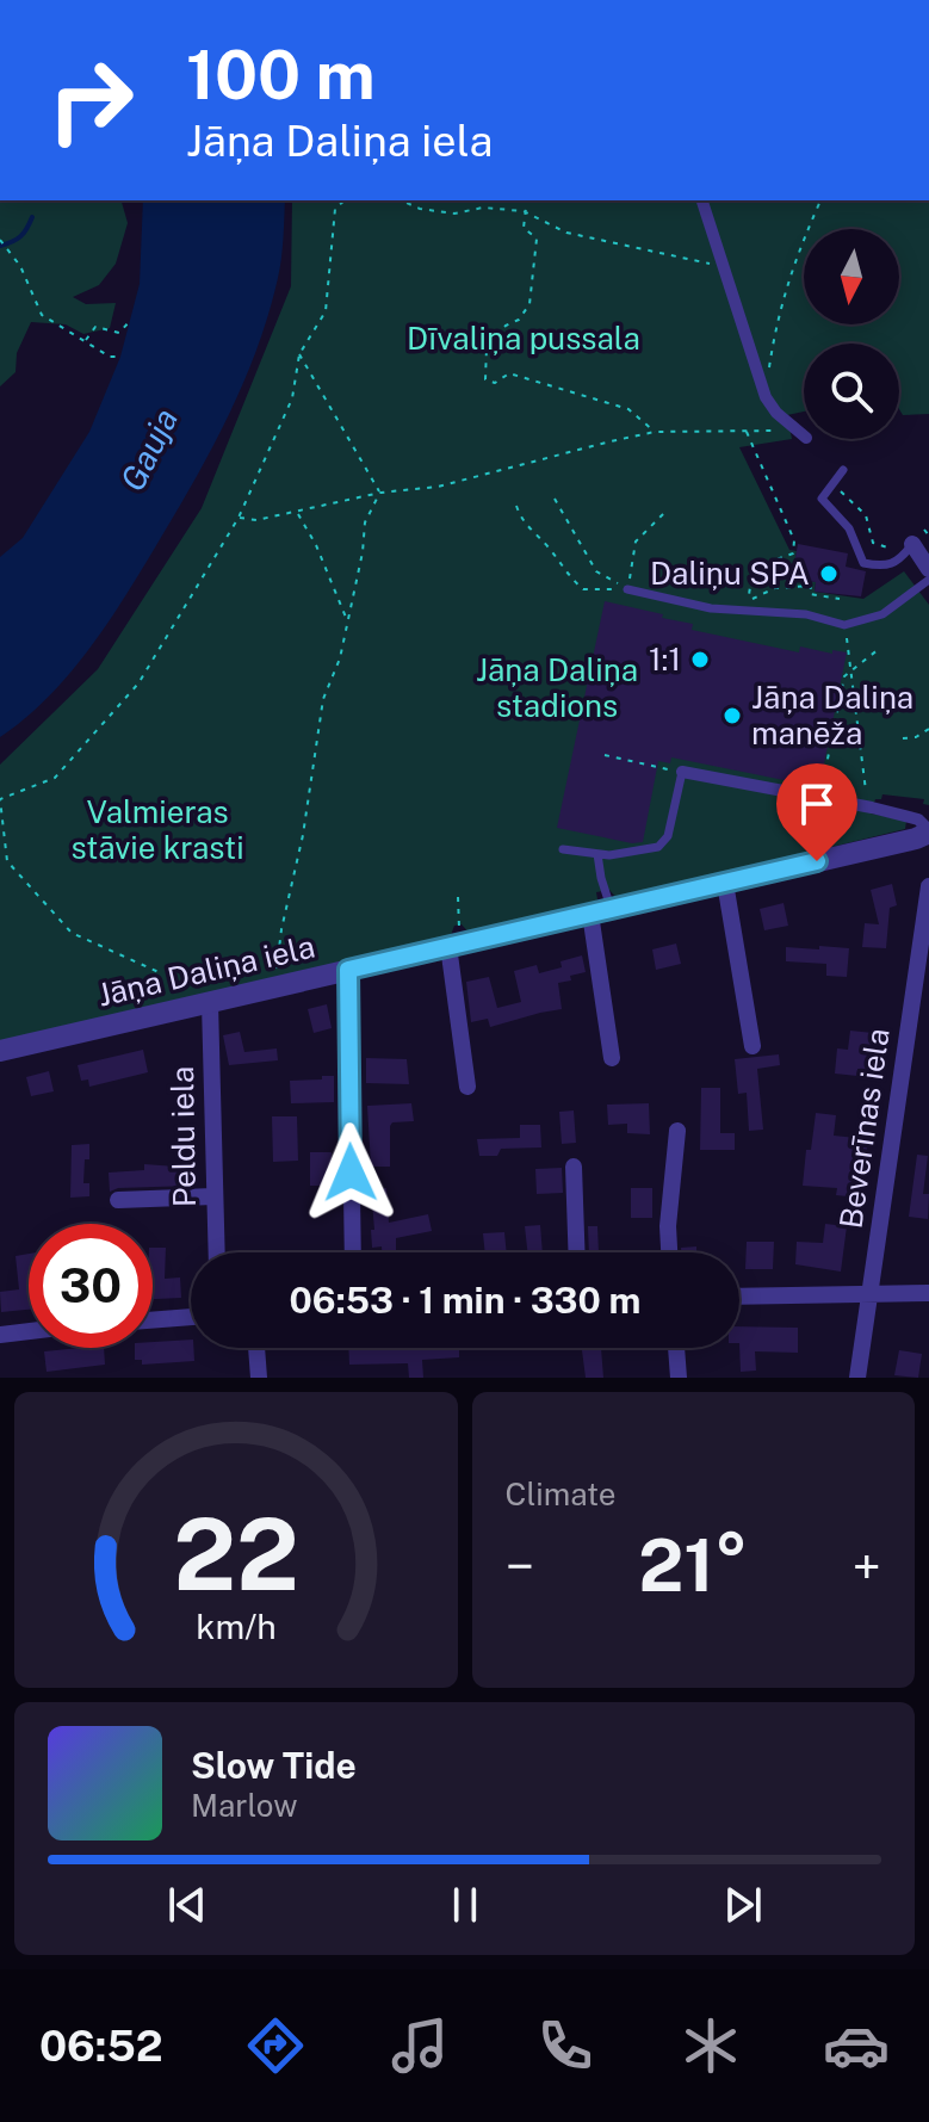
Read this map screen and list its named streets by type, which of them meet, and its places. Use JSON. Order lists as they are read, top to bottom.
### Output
{
  "streets": {
    "street": ["Jāņa Daliņa iela", "Beverīnas iela", "Peldu iela"]
  },
  "crossings": [
    ["Jāņa Daliņa iela", "Peldu iela"]
  ],
  "water": ["Gauja"],
  "parks": ["Dīvaliņa pussala", "Jāņa Daliņa stadions", "Valmieras stāvie krasti"],
  "places": ["Daliņu SPA", "1:1", "Jāņa Daliņa manēža"],
  "north": "bottom",
  "page": {
    "turn": ["100 m", "Jāņa Daliņa iela"],
    "limit": "30",
    "trip": "06:53 · 1 min · 330 m",
    "tile": "Climate",
    "heat": ["−", "21°", "+"],
    "song": ["Slow Tide", "Marlow"],
    "tabs": "06:52",
    "gauge": ["22", "km/h"]
  }
}
